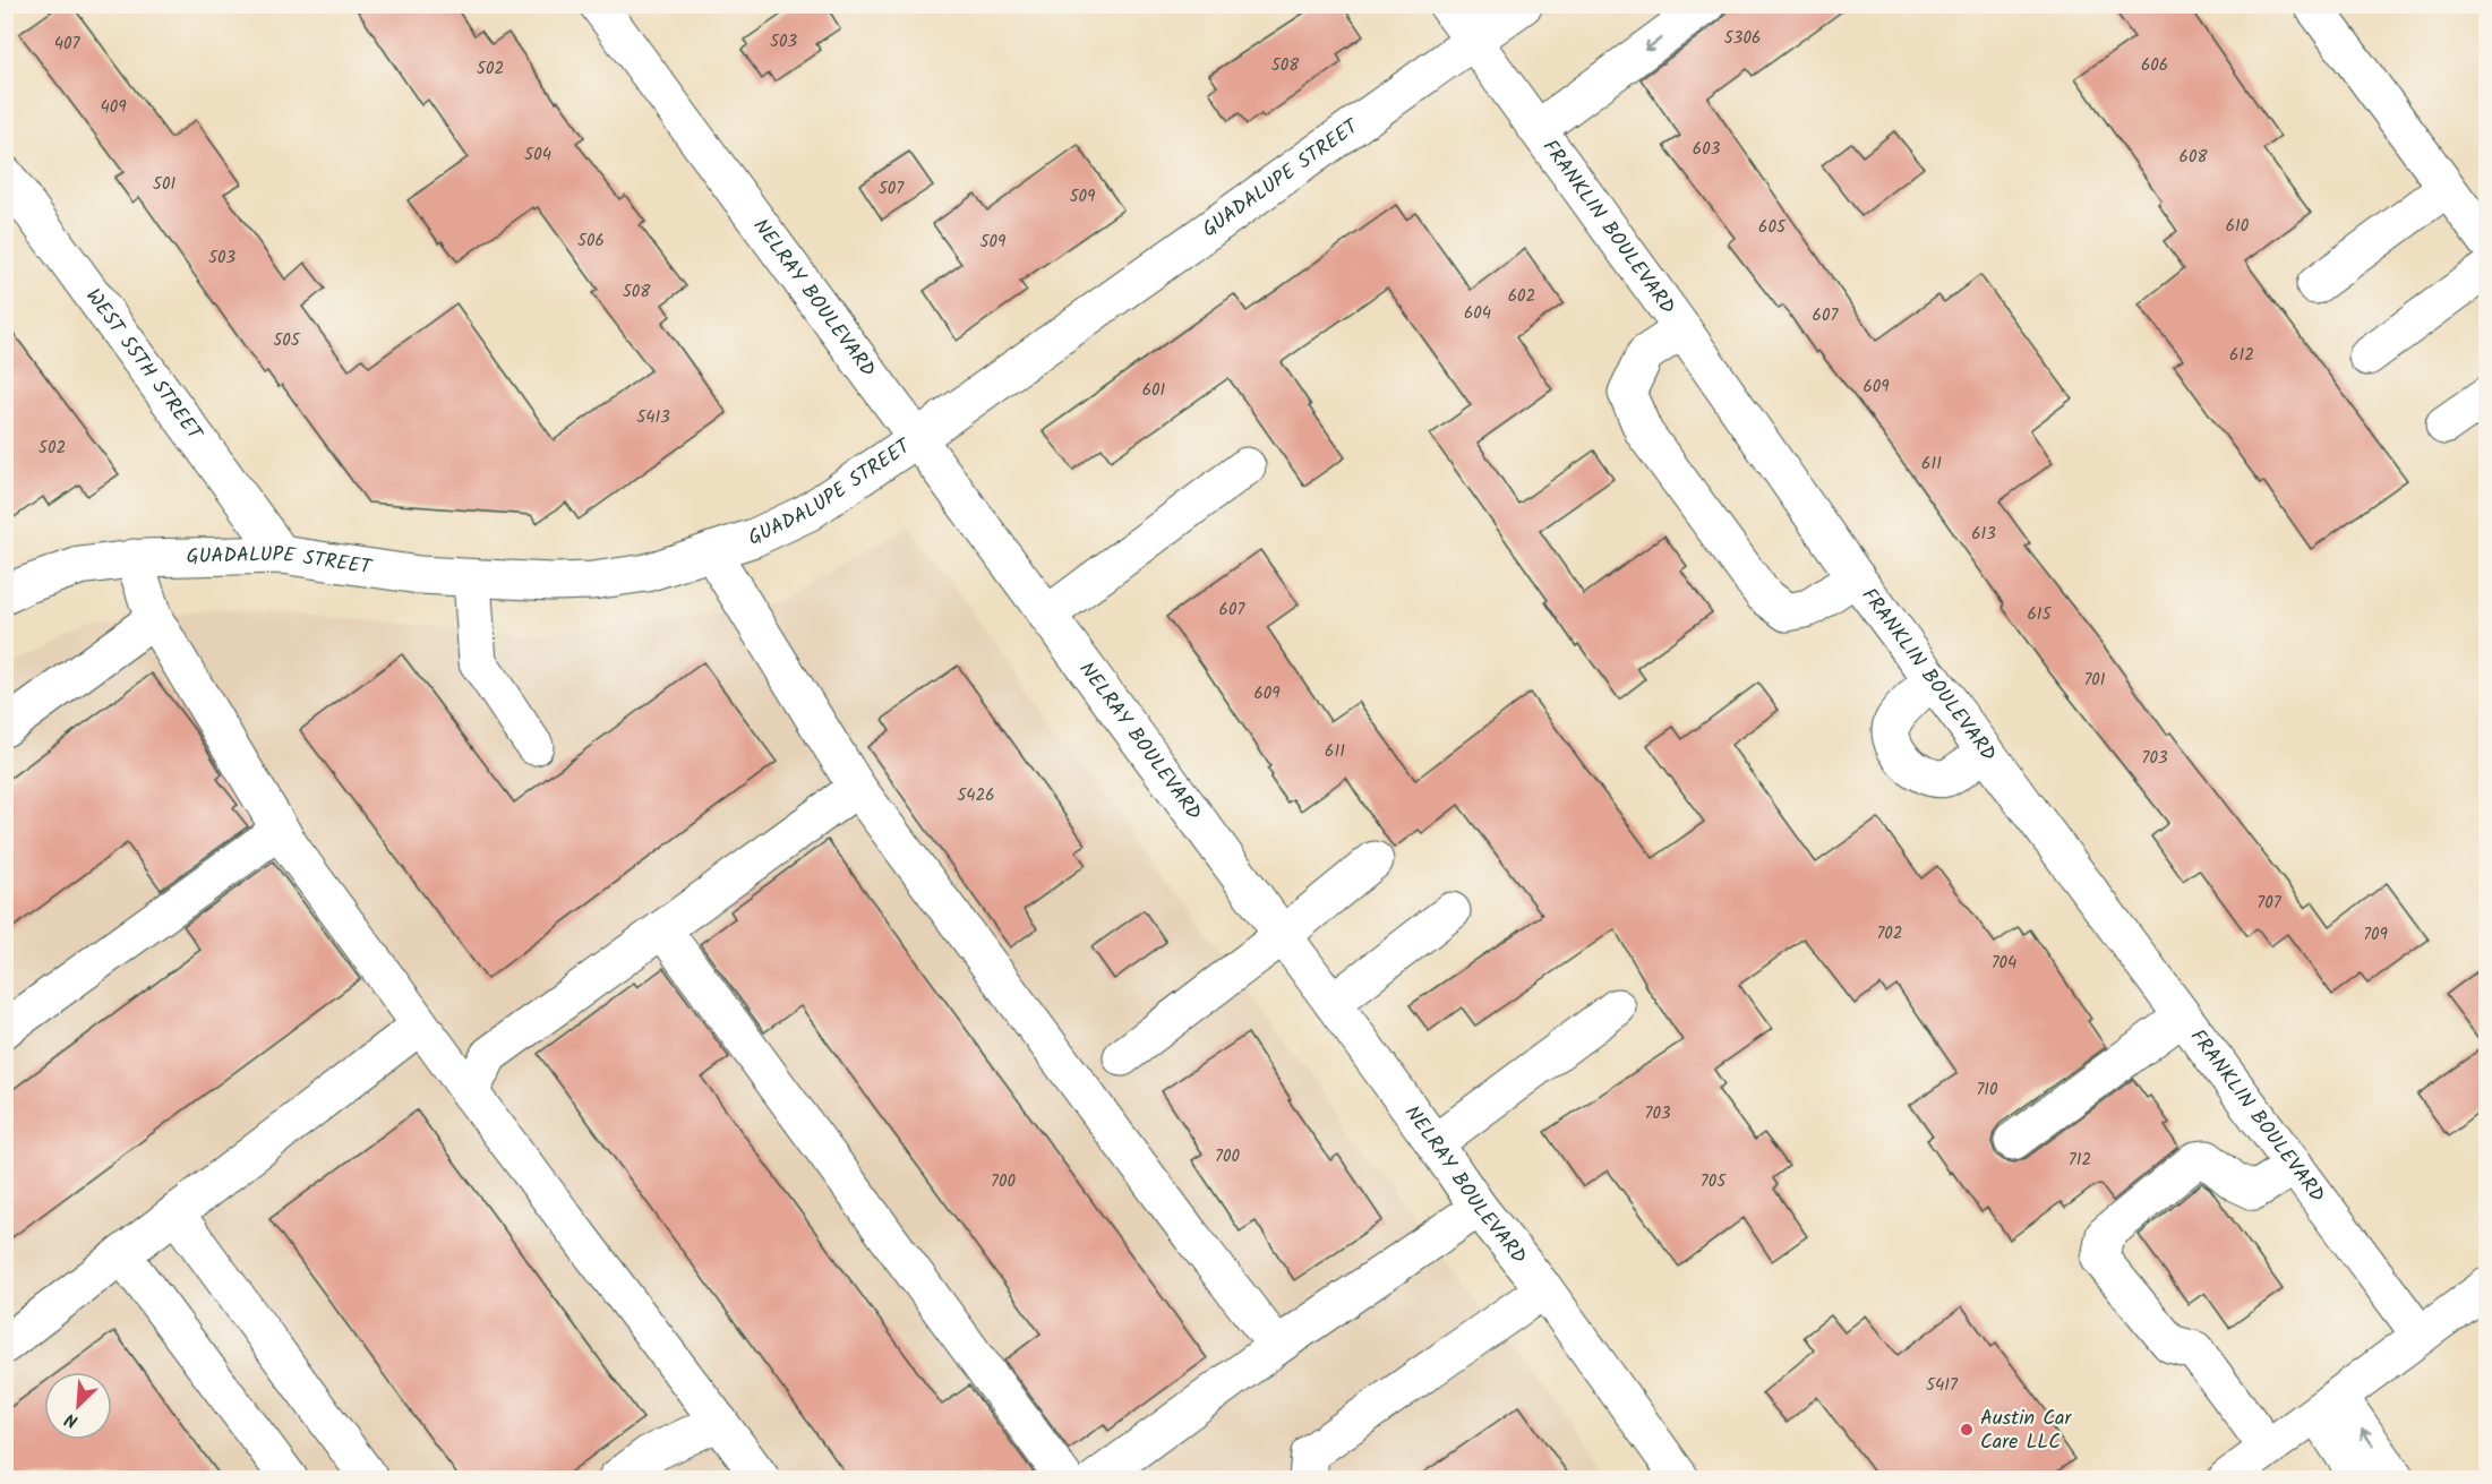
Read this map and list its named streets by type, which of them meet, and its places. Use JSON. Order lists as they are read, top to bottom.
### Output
{
  "streets": {
    "street": [
      "GUADALUPE STREET",
      "FRANKLIN BOULEVARD",
      "NELRAY BOULEVARD",
      "WEST 55TH STREET"
    ]
  },
  "crossings": [
    ["GUADALUPE STREET", "FRANKLIN BOULEVARD"],
    ["GUADALUPE STREET", "NELRAY BOULEVARD"],
    ["GUADALUPE STREET", "WEST 55TH STREET"]
  ],
  "places": ["Austin Car Care LLC"],
  "house_numbers": [
    "5306",
    "503",
    "407",
    "508",
    "606",
    "502",
    "409",
    "603",
    "504",
    "608",
    "501",
    "507",
    "509",
    "610",
    "605",
    "506",
    "509",
    "503",
    "508",
    "602",
    "604",
    "607",
    "505",
    "612",
    "609",
    "601",
    "5413",
    "502",
    "611",
    "613",
    "607",
    "615",
    "701",
    "609",
    "611",
    "703",
    "5426",
    "707",
    "702",
    "709",
    "704",
    "710",
    "703",
    "700",
    "712",
    "700",
    "705",
    "5417"
  ],
  "north": "bottom left"
}
